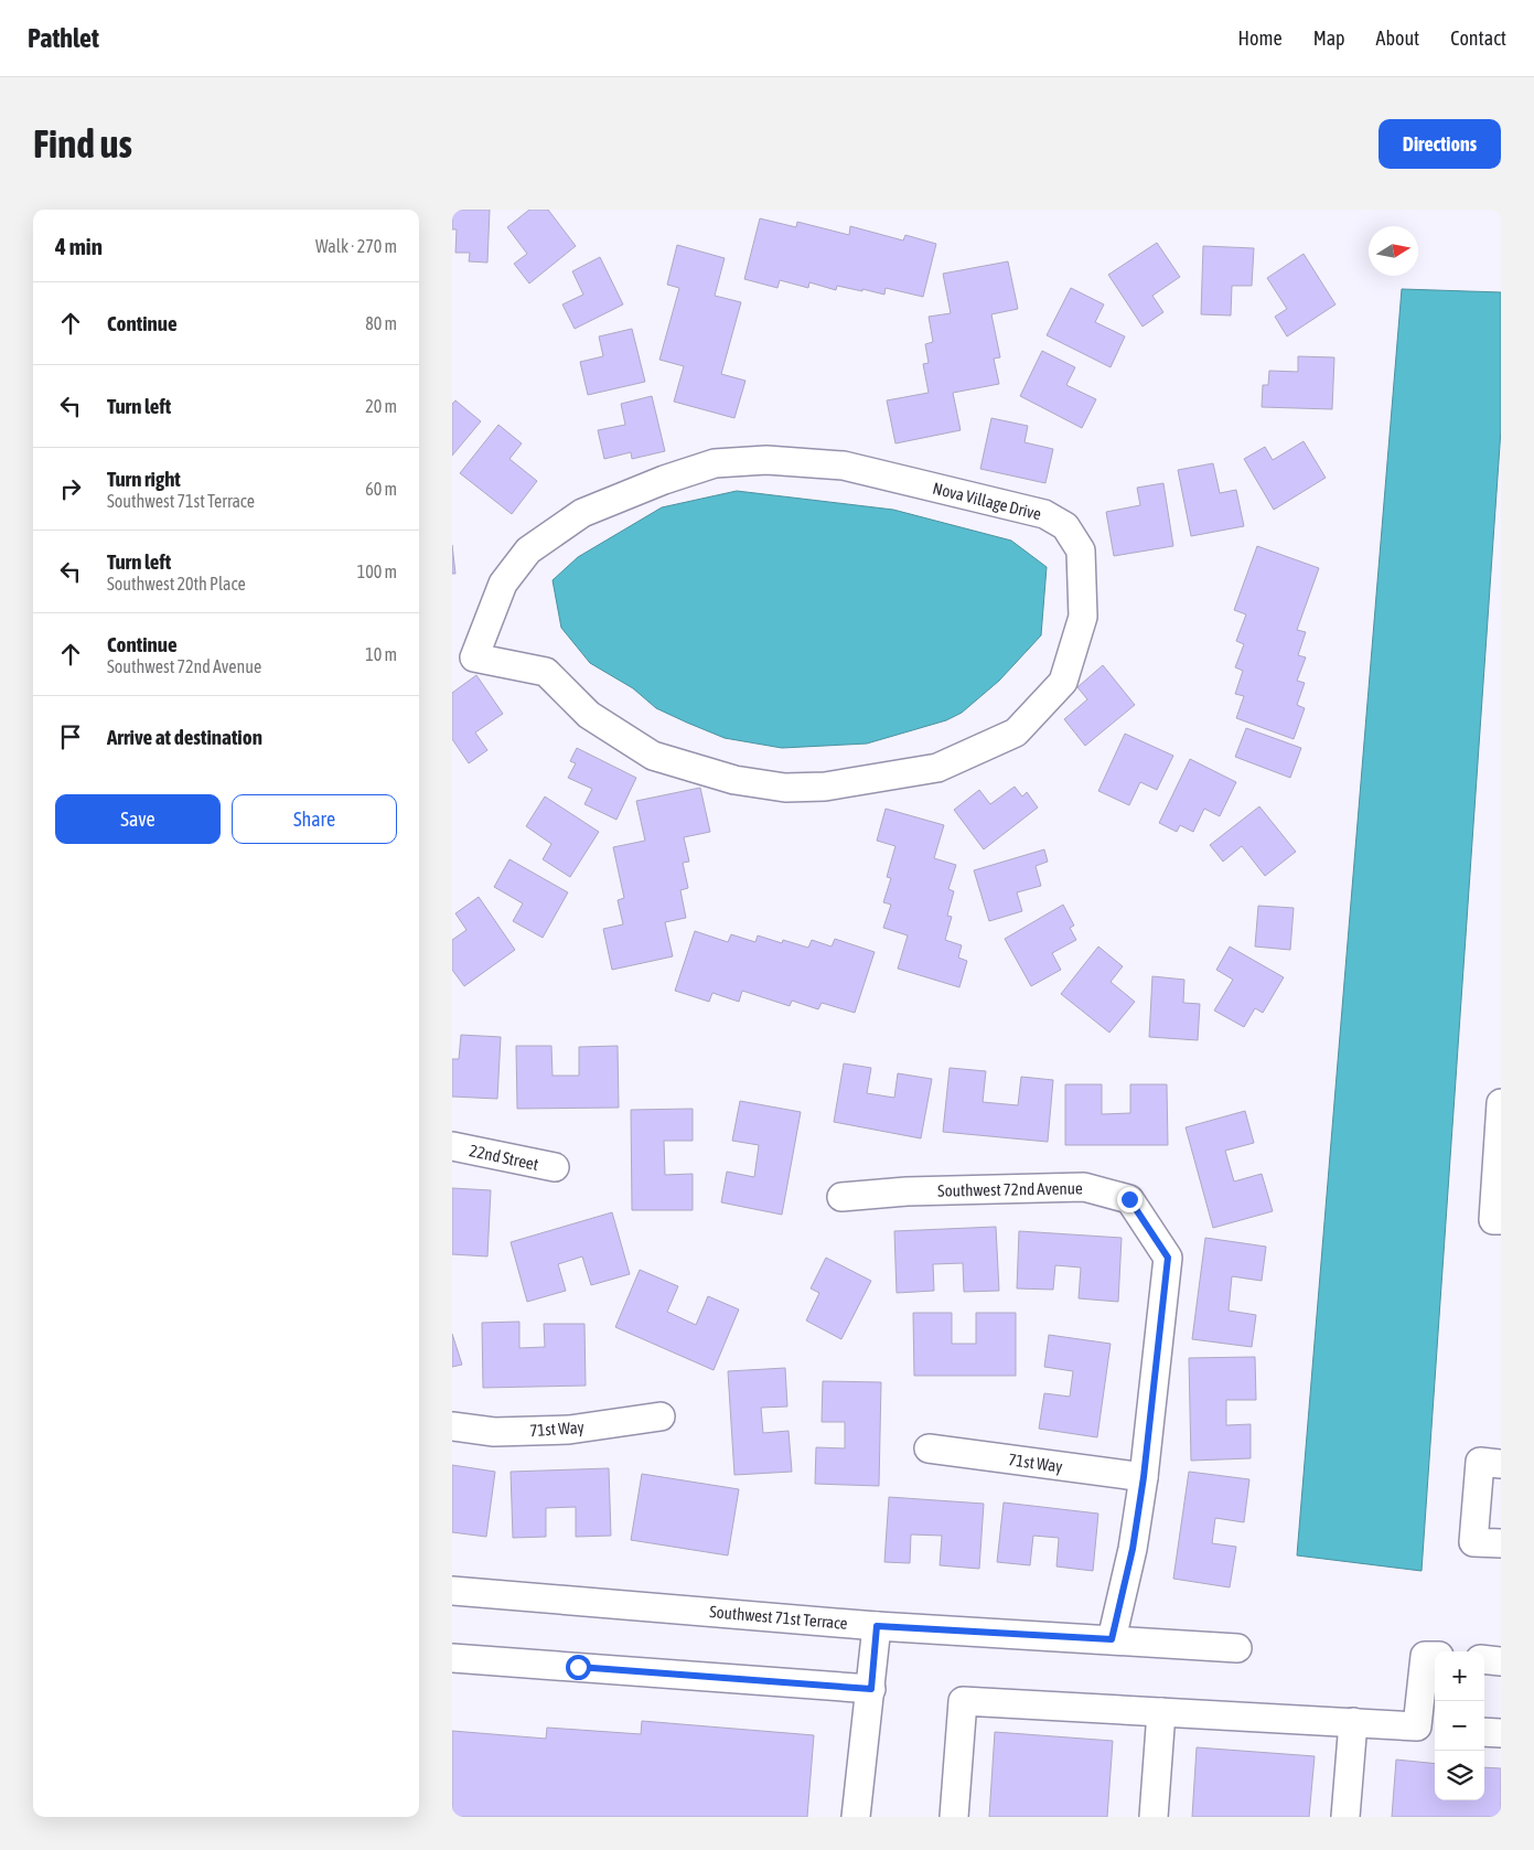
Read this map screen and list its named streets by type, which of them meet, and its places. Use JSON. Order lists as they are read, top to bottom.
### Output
{
  "streets": {
    "street": [
      "Nova Village Drive",
      "22nd Street",
      "Southwest 72nd Avenue",
      "71st Way",
      "Southwest 71st Terrace"
    ]
  },
  "crossings": [
    ["Southwest 72nd Avenue", "71st Way"],
    ["Southwest 72nd Avenue", "Southwest 71st Terrace"]
  ],
  "north": "right",
  "page": {
    "header": "Pathlet",
    "nav": [
      "Home",
      "Map",
      "About",
      "Contact"
    ],
    "buttons": [
      "Directions",
      ["Save", "Share"]
    ],
    "title": "Find us",
    "heading": ["4 min", "Walk · 270 m"],
    "list": [
      ["Continue", "80 m"],
      ["Turn left", "20 m"],
      ["Turn right", "Southwest 71st Terrace", "60 m"],
      ["Turn left", "Southwest 20th Place", "100 m"],
      ["Continue", "Southwest 72nd Avenue", "10 m"],
      "Arrive at destination"
    ],
    "map_buttons": ["+", "−"]
  }
}
